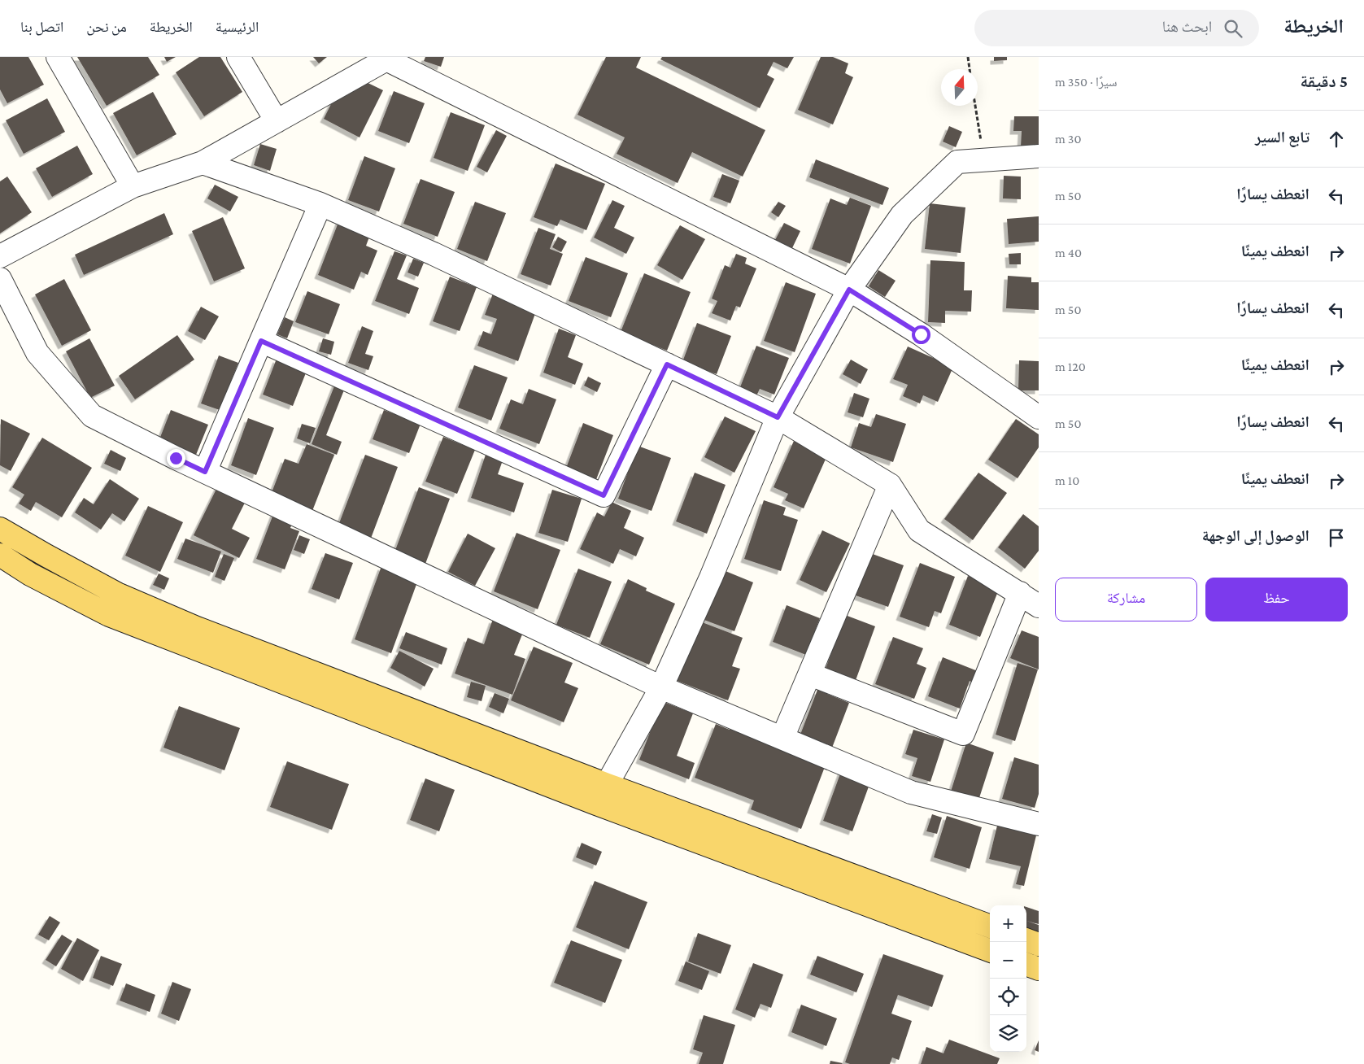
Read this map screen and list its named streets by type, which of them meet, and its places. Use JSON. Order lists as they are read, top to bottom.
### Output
{
  "north": "top",
  "page": {
    "header": "الخريطة",
    "search": "ابحث هنا",
    "nav": [
      "الرئيسية",
      "الخريطة",
      "من نحن",
      "اتصل بنا"
    ],
    "heading": ["5 دقيقة", "سيرًا · 350 m"],
    "list": [
      ["تابع السير", "30 m"],
      ["انعطف يسارًا", "50 m"],
      ["انعطف يمينًا", "40 m"],
      ["انعطف يسارًا", "50 m"],
      ["انعطف يمينًا", "120 m"],
      ["انعطف يسارًا", "50 m"],
      ["انعطف يمينًا", "10 m"],
      "الوصول إلى الوجهة"
    ],
    "buttons": ["حفظ", "مشاركة"],
    "map_buttons": ["+", "−"]
  }
}
